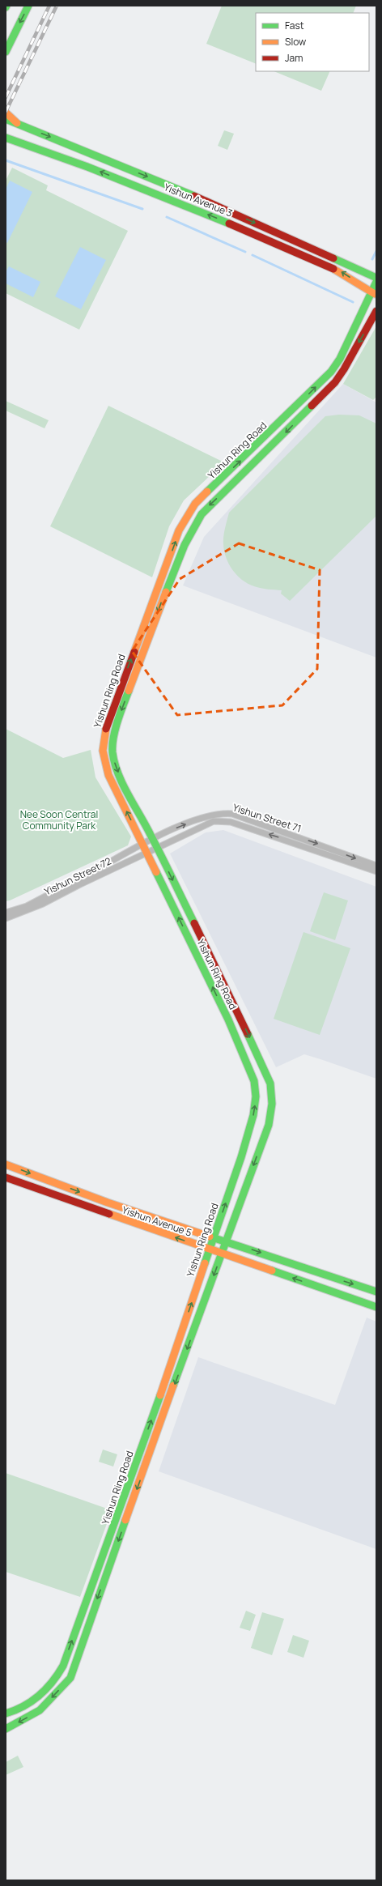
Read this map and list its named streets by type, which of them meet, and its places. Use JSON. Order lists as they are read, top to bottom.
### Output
{
  "streets": {
    "main road": ["Yishun Avenue 3", "Yishun Ring Road", "Yishun Avenue 5"],
    "street": ["Yishun Street 71", "Yishun Street 72"]
  },
  "crossings": [
    ["Yishun Avenue 3", "Yishun Ring Road"],
    ["Yishun Ring Road", "Yishun Street 71"],
    ["Yishun Ring Road", "Yishun Street 72"],
    ["Yishun Ring Road", "Yishun Avenue 5"],
    ["Yishun Street 71", "Yishun Street 72"]
  ],
  "parks": ["Nee Soon Central Community Park"],
  "legend": ["Fast", "Slow", "Jam"]
}
